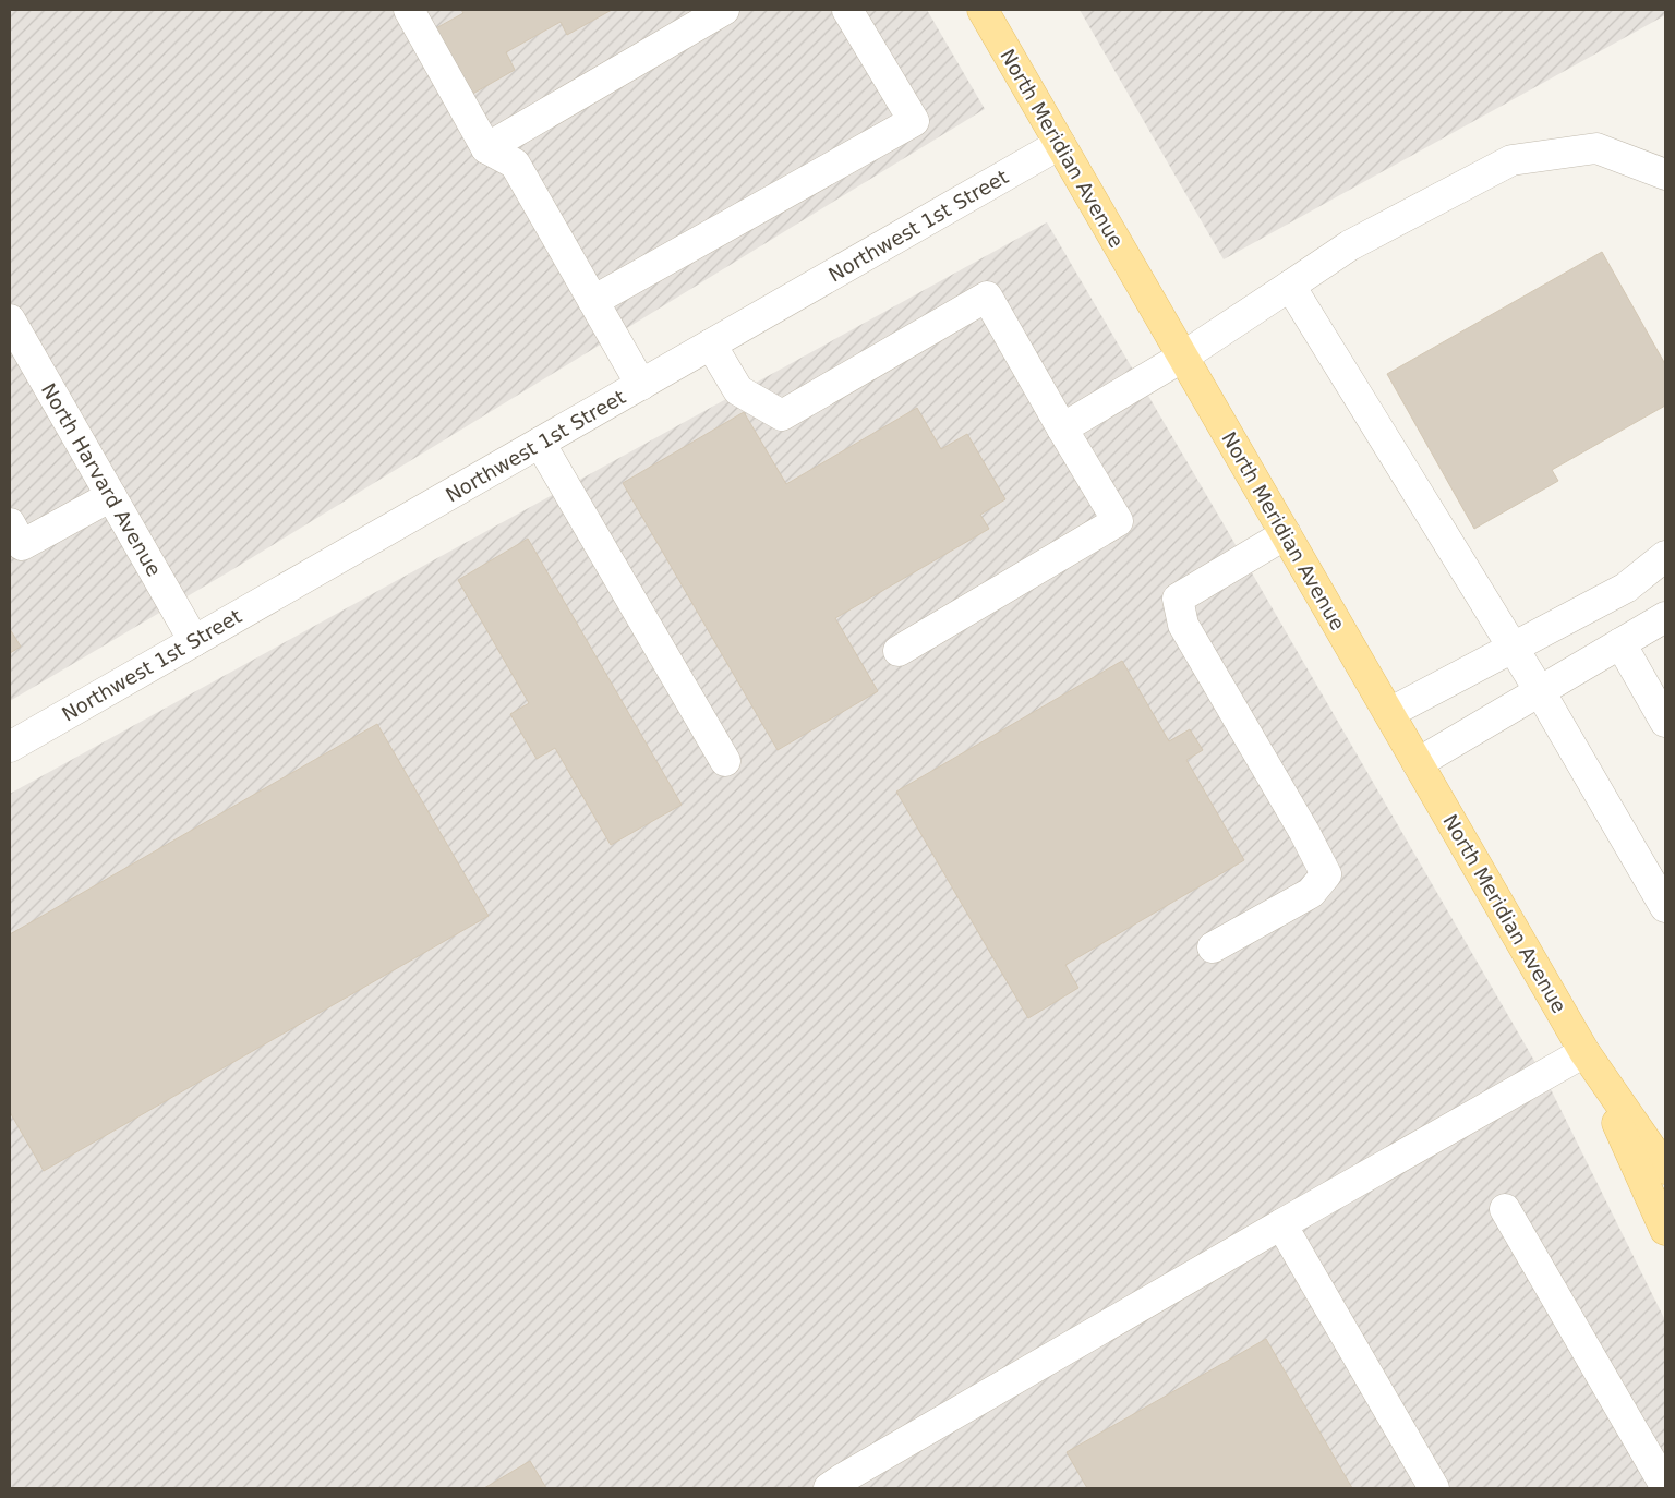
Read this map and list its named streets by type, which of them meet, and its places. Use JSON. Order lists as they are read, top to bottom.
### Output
{
  "streets": {
    "main road": ["North Meridian Avenue"],
    "street": ["Northwest 1st Street", "North Harvard Avenue"]
  },
  "crossings": [
    ["North Meridian Avenue", "Northwest 1st Street"],
    ["Northwest 1st Street", "North Harvard Avenue"]
  ]
}
